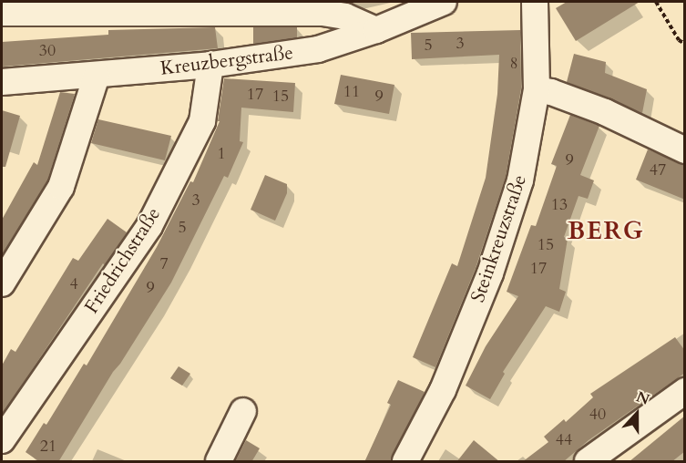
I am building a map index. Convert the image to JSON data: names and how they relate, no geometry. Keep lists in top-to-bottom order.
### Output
{
  "streets": {
    "street": ["Kreuzbergstraße", "Steinkreuzstraße", "Friedrichstraße"]
  },
  "crossings": [
    ["Kreuzbergstraße", "Friedrichstraße"]
  ],
  "districts": ["BERG"],
  "house_numbers": [
    "3",
    "5",
    "30",
    "8",
    "11",
    "17",
    "15",
    "9",
    "1",
    "9",
    "47",
    "3",
    "13",
    "5",
    "15",
    "7",
    "17",
    "4",
    "9",
    "40",
    "44",
    "21"
  ],
  "north": "top"
}
